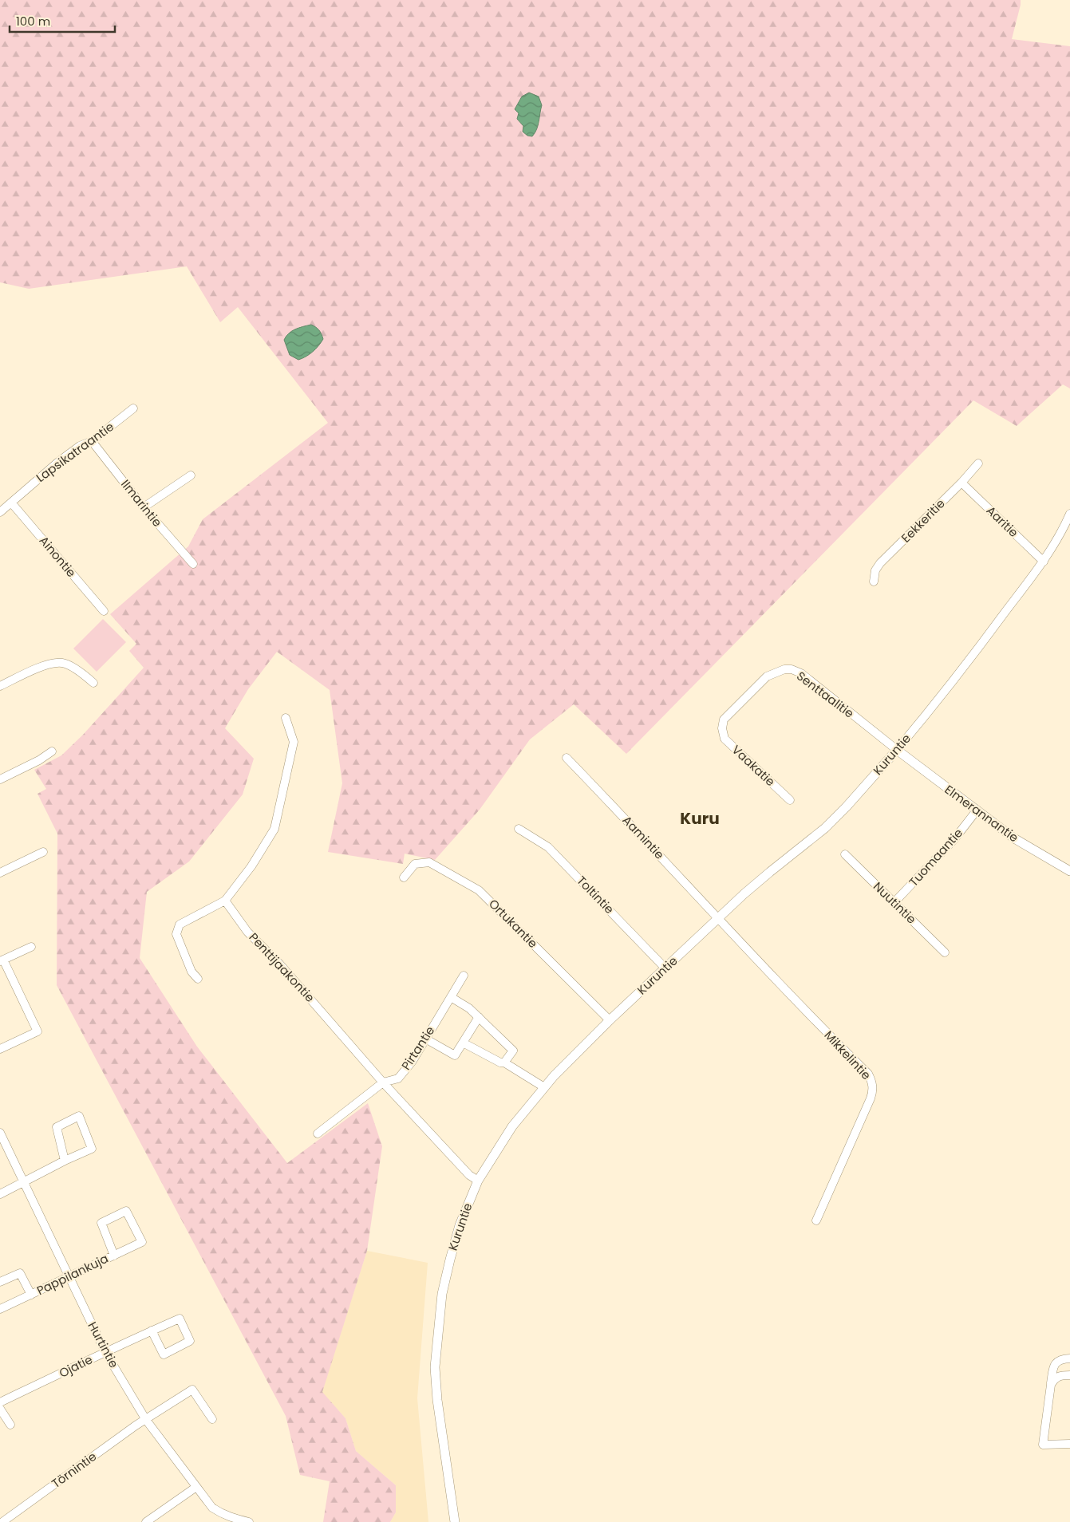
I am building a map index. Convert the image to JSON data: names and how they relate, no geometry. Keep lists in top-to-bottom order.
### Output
{
  "streets": {
    "street": [
      "Lapsikatraantie",
      "Ilmarintie",
      "Eekkeritie",
      "Aaritie",
      "Ainontie",
      "Senttaalitie",
      "Kuruntie",
      "Vaakatie",
      "Elmerannantie",
      "Aamintie",
      "Tuomaantie",
      "Toltintie",
      "Nuutintie",
      "Ortukantie",
      "Penttijaakontie",
      "Pirtantie",
      "Mikkelintie",
      "Pappilankuja",
      "Hurtintie",
      "Ojatie",
      "Törnintie"
    ]
  },
  "crossings": [
    ["Lapsikatraantie", "Ilmarintie"],
    ["Lapsikatraantie", "Ainontie"],
    ["Eekkeritie", "Aaritie"],
    ["Aaritie", "Kuruntie"],
    ["Senttaalitie", "Kuruntie"],
    ["Senttaalitie", "Vaakatie"],
    ["Senttaalitie", "Elmerannantie"],
    ["Kuruntie", "Elmerannantie"],
    ["Kuruntie", "Aamintie"],
    ["Kuruntie", "Toltintie"],
    ["Kuruntie", "Ortukantie"],
    ["Kuruntie", "Penttijaakontie"],
    ["Kuruntie", "Mikkelintie"],
    ["Elmerannantie", "Tuomaantie"],
    ["Aamintie", "Mikkelintie"],
    ["Tuomaantie", "Nuutintie"],
    ["Penttijaakontie", "Pirtantie"],
    ["Pappilankuja", "Hurtintie"],
    ["Hurtintie", "Ojatie"],
    ["Hurtintie", "Törnintie"]
  ],
  "districts": ["Kuru"],
  "scale_bar": "100 m"
}
